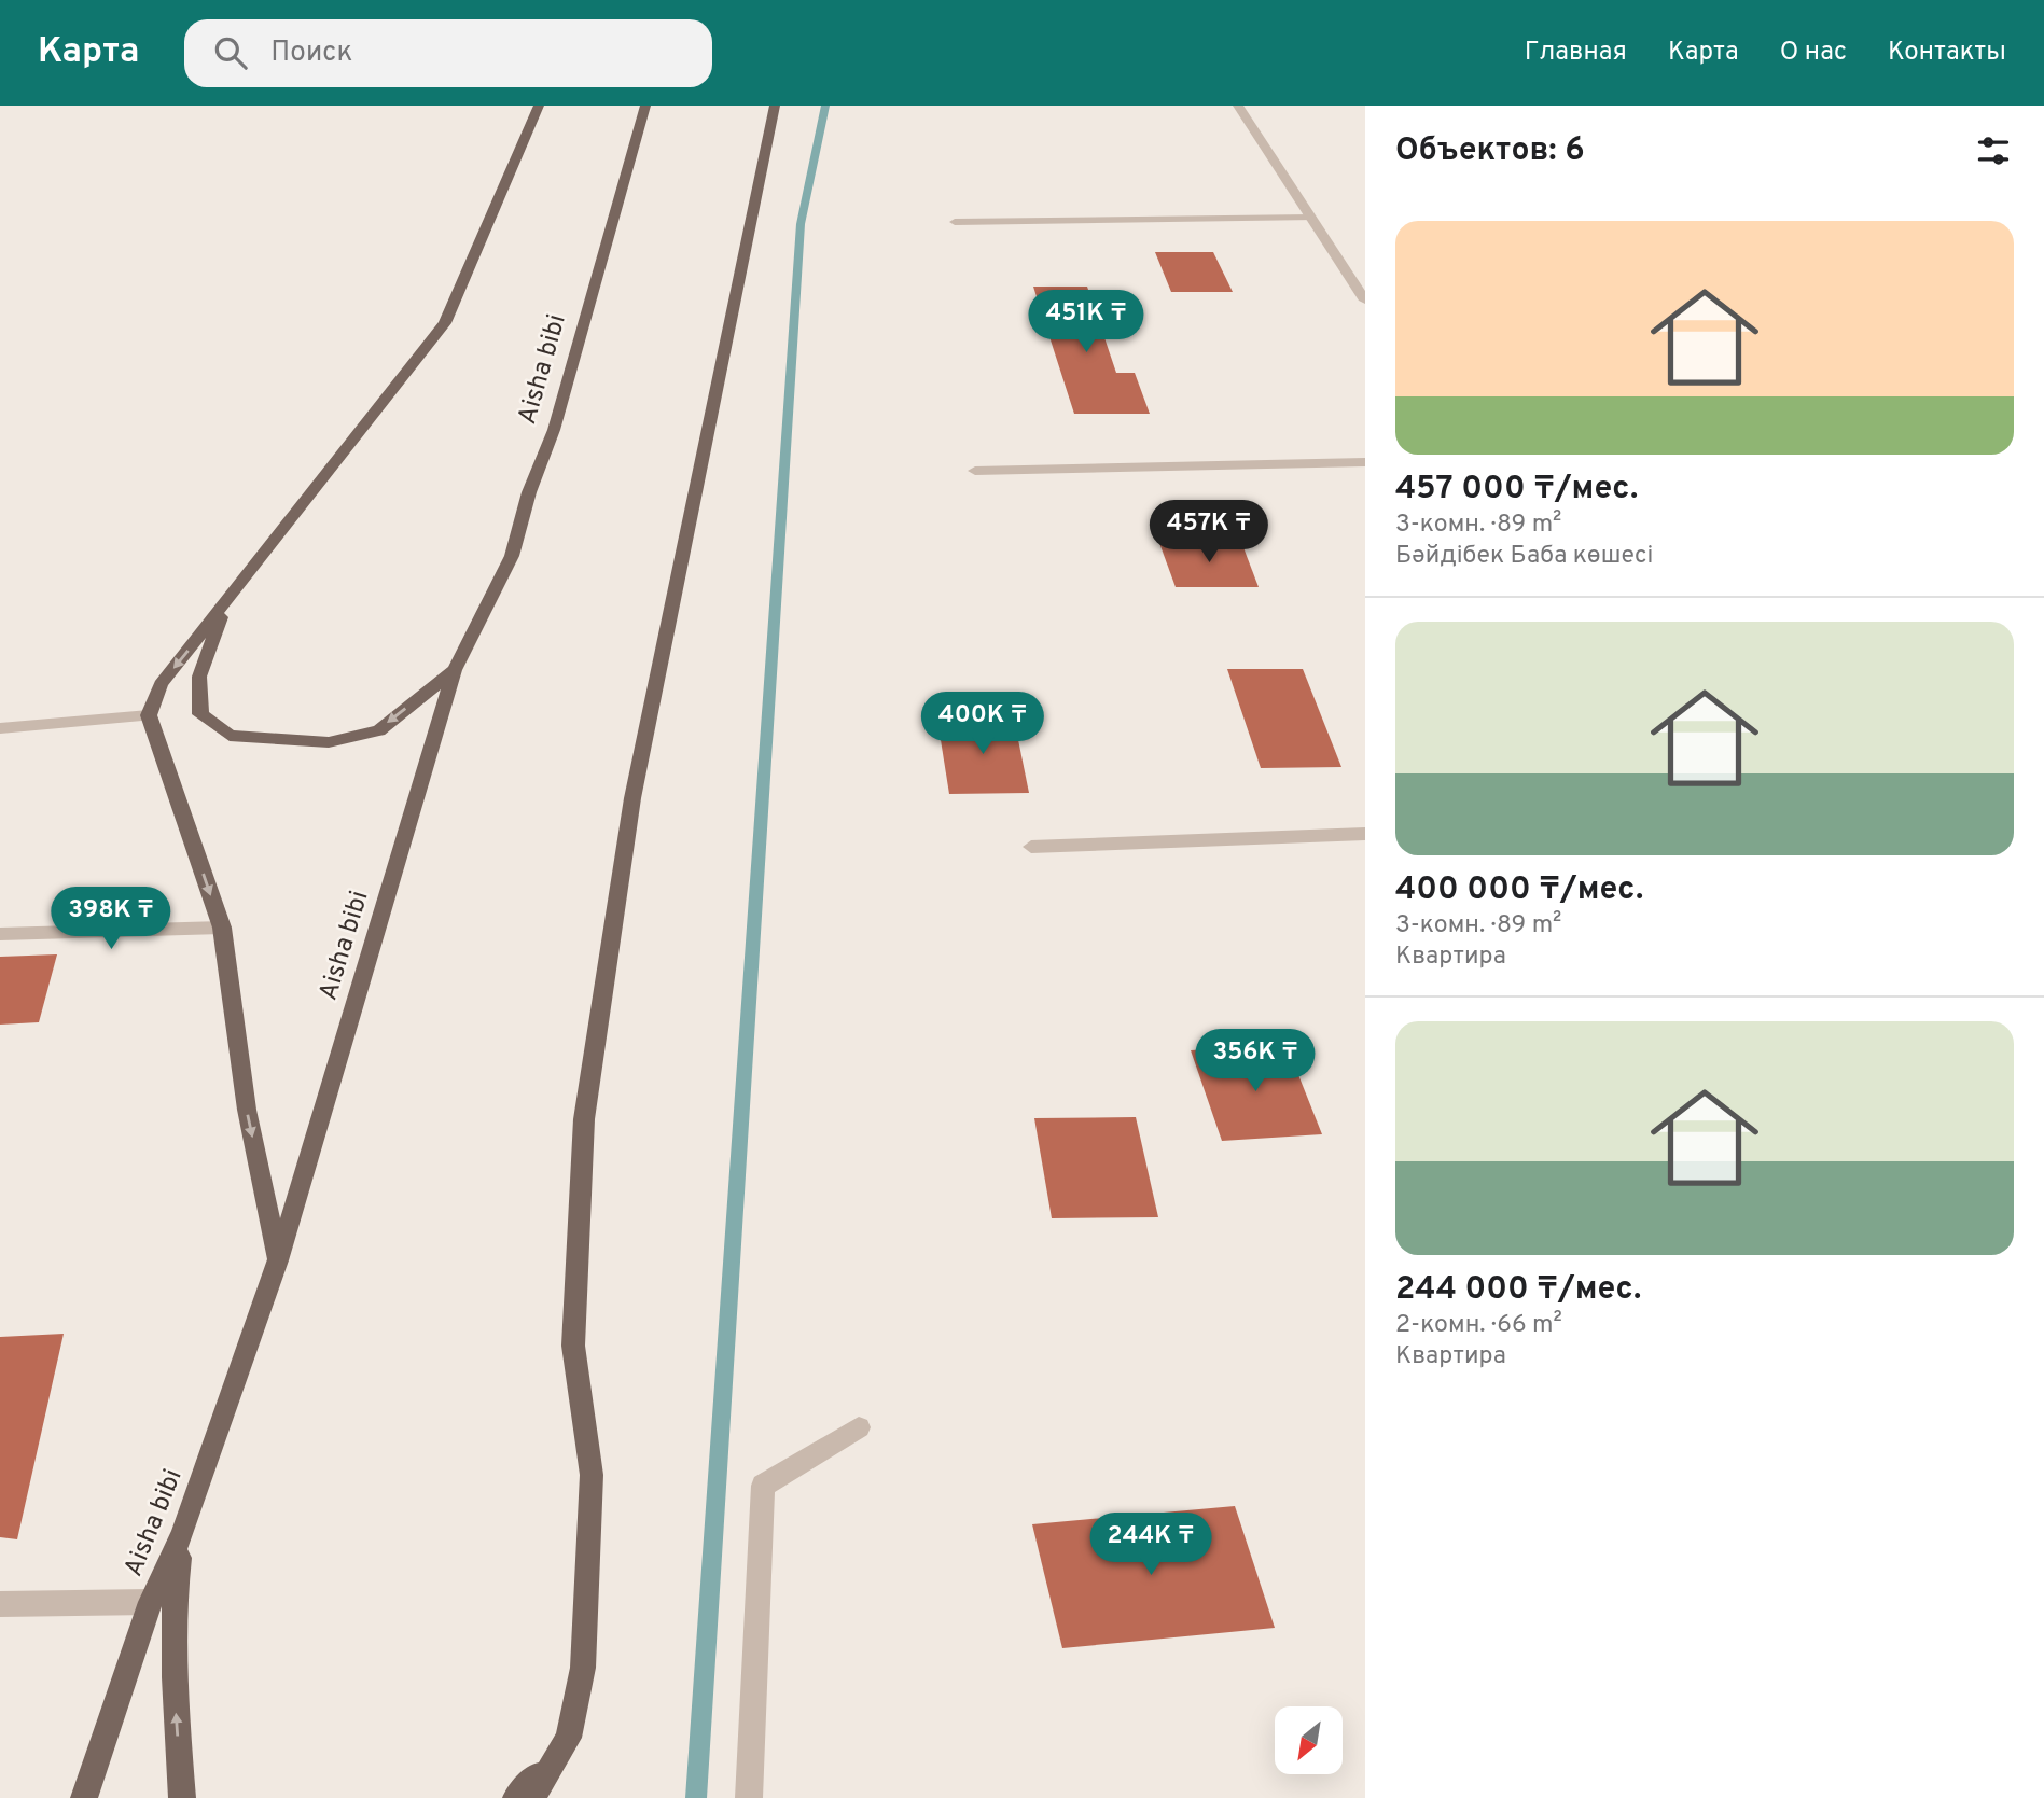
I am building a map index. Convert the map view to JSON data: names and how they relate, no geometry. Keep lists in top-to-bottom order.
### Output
{
  "streets": {
    "main road": ["Aisha bibi"]
  },
  "north": "bottom left",
  "page": {
    "header": "Карта",
    "search": "Поиск",
    "nav": [
      "Главная",
      "Карта",
      "О нас",
      "Контакты"
    ],
    "heading": "Объектов: 6",
    "list": [
      {
        "name": "457 000 ₸/мес.",
        "note": "3-комн. · 89 m² · Бәйдібек Баба көшесі"
      },
      {
        "name": "400 000 ₸/мес.",
        "note": "3-комн. · 89 m² · Квартира"
      },
      {
        "name": "244 000 ₸/мес.",
        "note": "2-комн. · 66 m² · Квартира"
      }
    ],
    "price": [
      "451K ₸",
      "457K ₸",
      "400K ₸",
      "398K ₸",
      "356K ₸",
      "244K ₸"
    ]
  }
}
